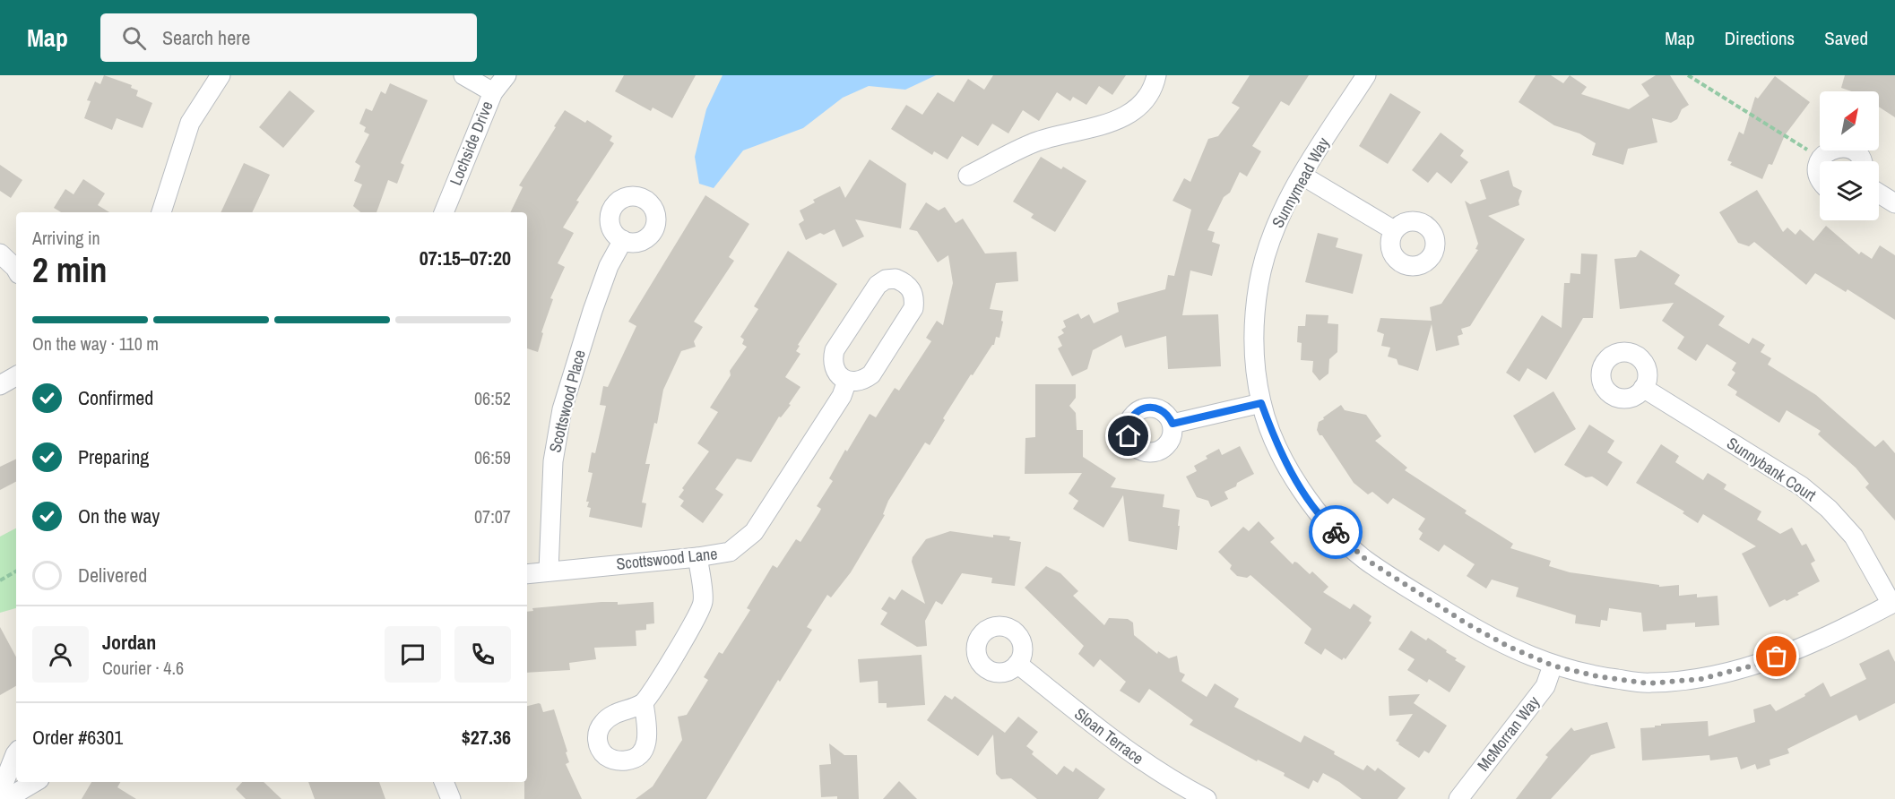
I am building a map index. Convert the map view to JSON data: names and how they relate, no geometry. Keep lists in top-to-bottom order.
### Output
{
  "streets": {
    "street": [
      "Lochside Drive",
      "Sunnymead Way",
      "Scottswood Place",
      "Sunnybank Court",
      "Scottswood Lane",
      "McMorran Way",
      "Sloan Terrace"
    ]
  },
  "crossings": [
    ["Sunnymead Way", "Sunnybank Court"],
    ["Sunnymead Way", "McMorran Way"],
    ["Scottswood Place", "Scottswood Lane"]
  ],
  "north": "top right",
  "page": {
    "header": "Map",
    "search": "Search here",
    "nav": ["Map", "Directions", "Saved"],
    "heading": ["2 min", "Arriving in", "07:15–07:20"],
    "panel": [
      "Jordan",
      "Courier · 4.6",
      "Order #6301",
      "$27.36"
    ],
    "bar": "On the way · 110 m",
    "list": [
      ["Confirmed", "06:52"],
      ["Preparing", "06:59"],
      ["On the way", "07:07"],
      "Delivered"
    ]
  }
}
